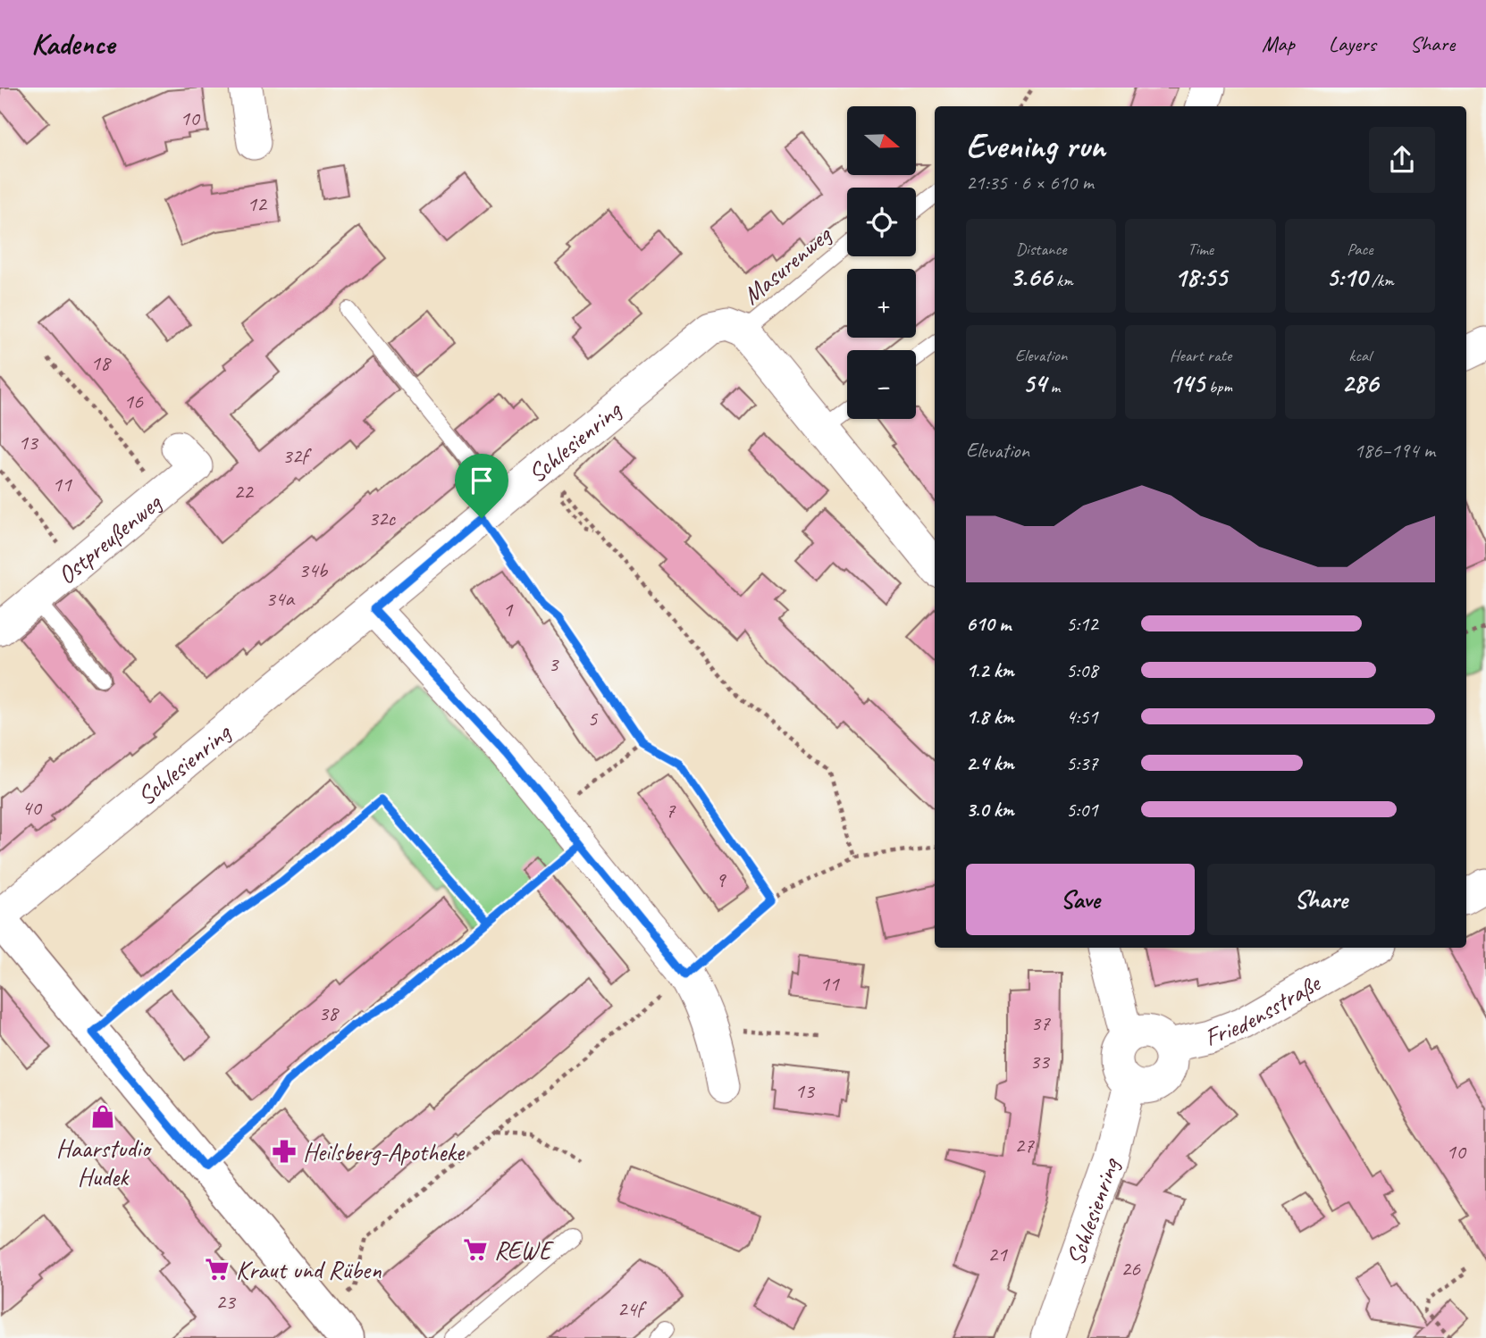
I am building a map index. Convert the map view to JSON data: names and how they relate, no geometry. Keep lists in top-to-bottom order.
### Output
{
  "streets": {
    "street": ["Schlesienring", "Ostpreußenweg", "Friedensstraße"],
    "lane": ["Masurenweg"]
  },
  "crossings": [
    ["Masurenweg", "Schlesienring"],
    ["Schlesienring", "Friedensstraße"]
  ],
  "places": {
    "shop": ["Haarstudio Hudek"],
    "pharmacy": ["Heilsberg-Apotheke"],
    "supermarket": ["REWE", "Kraut und Rüben"]
  },
  "house_numbers": [
    "10",
    "12",
    "18",
    "16",
    "13",
    "32f",
    "11",
    "22",
    "32c",
    "34b",
    "34a",
    "1",
    "3",
    "5",
    "40",
    "7",
    "9",
    "11",
    "38",
    "37",
    "33",
    "13",
    "27",
    "10",
    "21",
    "26",
    "23",
    "24f"
  ],
  "north": "right",
  "page": {
    "header": "Kadence",
    "nav": ["Map", "Layers", "Share"],
    "map_buttons": ["+", "−"],
    "heading": ["Evening run", "21:35 · 6 × 610 m"],
    "stats": [
      ["Distance", "3.66 km"],
      ["Time", "18:55"],
      ["Pace", "5:10 /km"],
      ["Elevation", "54 m"],
      ["Heart rate", "145 bpm"],
      ["kcal", "286"]
    ],
    "chart": ["Elevation", "186–194 m"],
    "list": [
      {
        "name": "610 m",
        "note": "5:12"
      },
      {
        "name": "1.2 km",
        "note": "5:08"
      },
      {
        "name": "1.8 km",
        "note": "4:51"
      },
      {
        "name": "2.4 km",
        "note": "5:37"
      },
      {
        "name": "3.0 km",
        "note": "5:01"
      }
    ],
    "buttons": ["Save", "Share"]
  }
}
